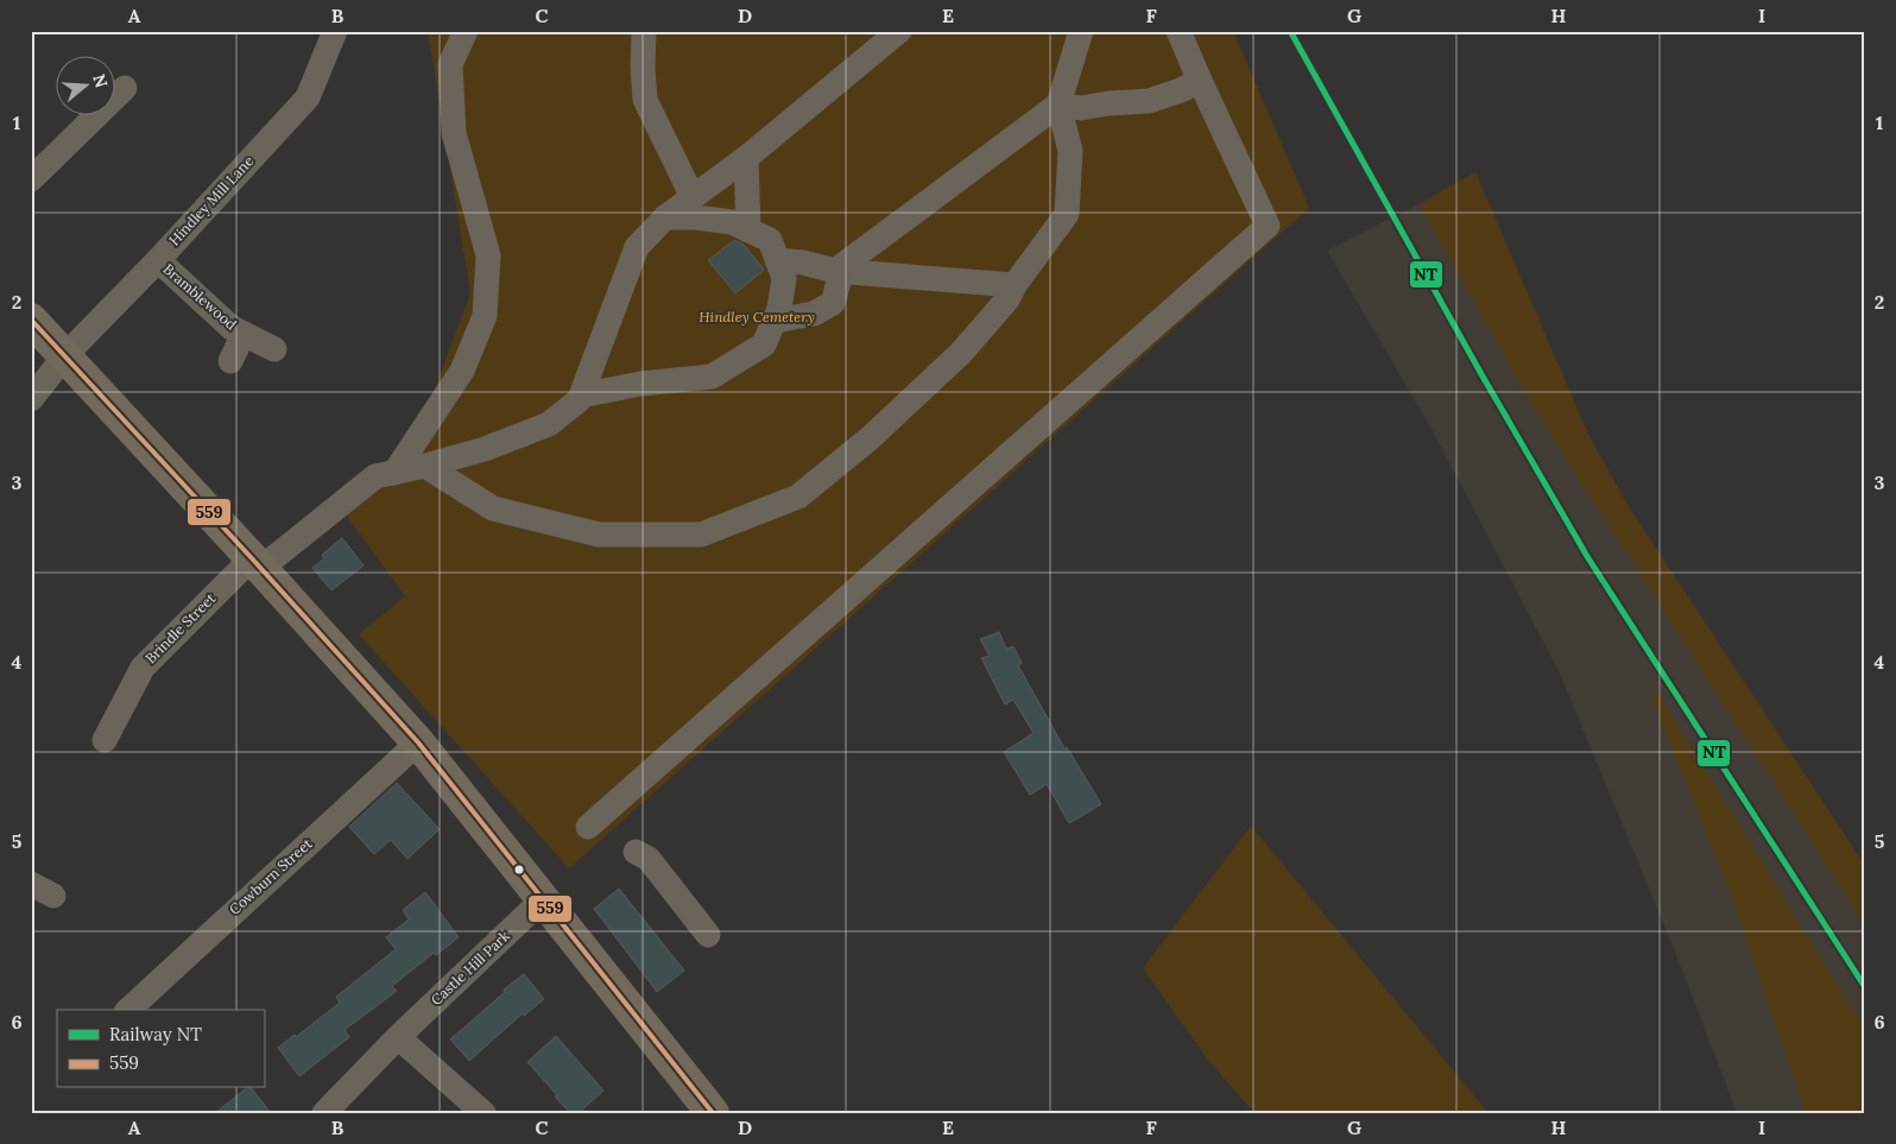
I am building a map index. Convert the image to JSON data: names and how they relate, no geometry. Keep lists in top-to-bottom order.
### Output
{
  "streets": {
    "street": [
      "Hindley Mill Lane",
      "Bramblewood",
      "Brindle Street",
      "Cowburn Street",
      "Castle Hill Park"
    ]
  },
  "crossings": [
    ["Hindley Mill Lane", "Bramblewood"]
  ],
  "parks": ["Hindley Cemetery"],
  "lines": ["rail line NT", "transit line 559"],
  "legend": ["Railway NT", "559"],
  "north": "right",
  "grid": {
    "columns": [
      "A",
      "B",
      "C",
      "D",
      "E",
      "F",
      "G",
      "H",
      "I"
    ],
    "rows": [
      "1",
      "2",
      "3",
      "4",
      "5",
      "6"
    ]
  }
}
